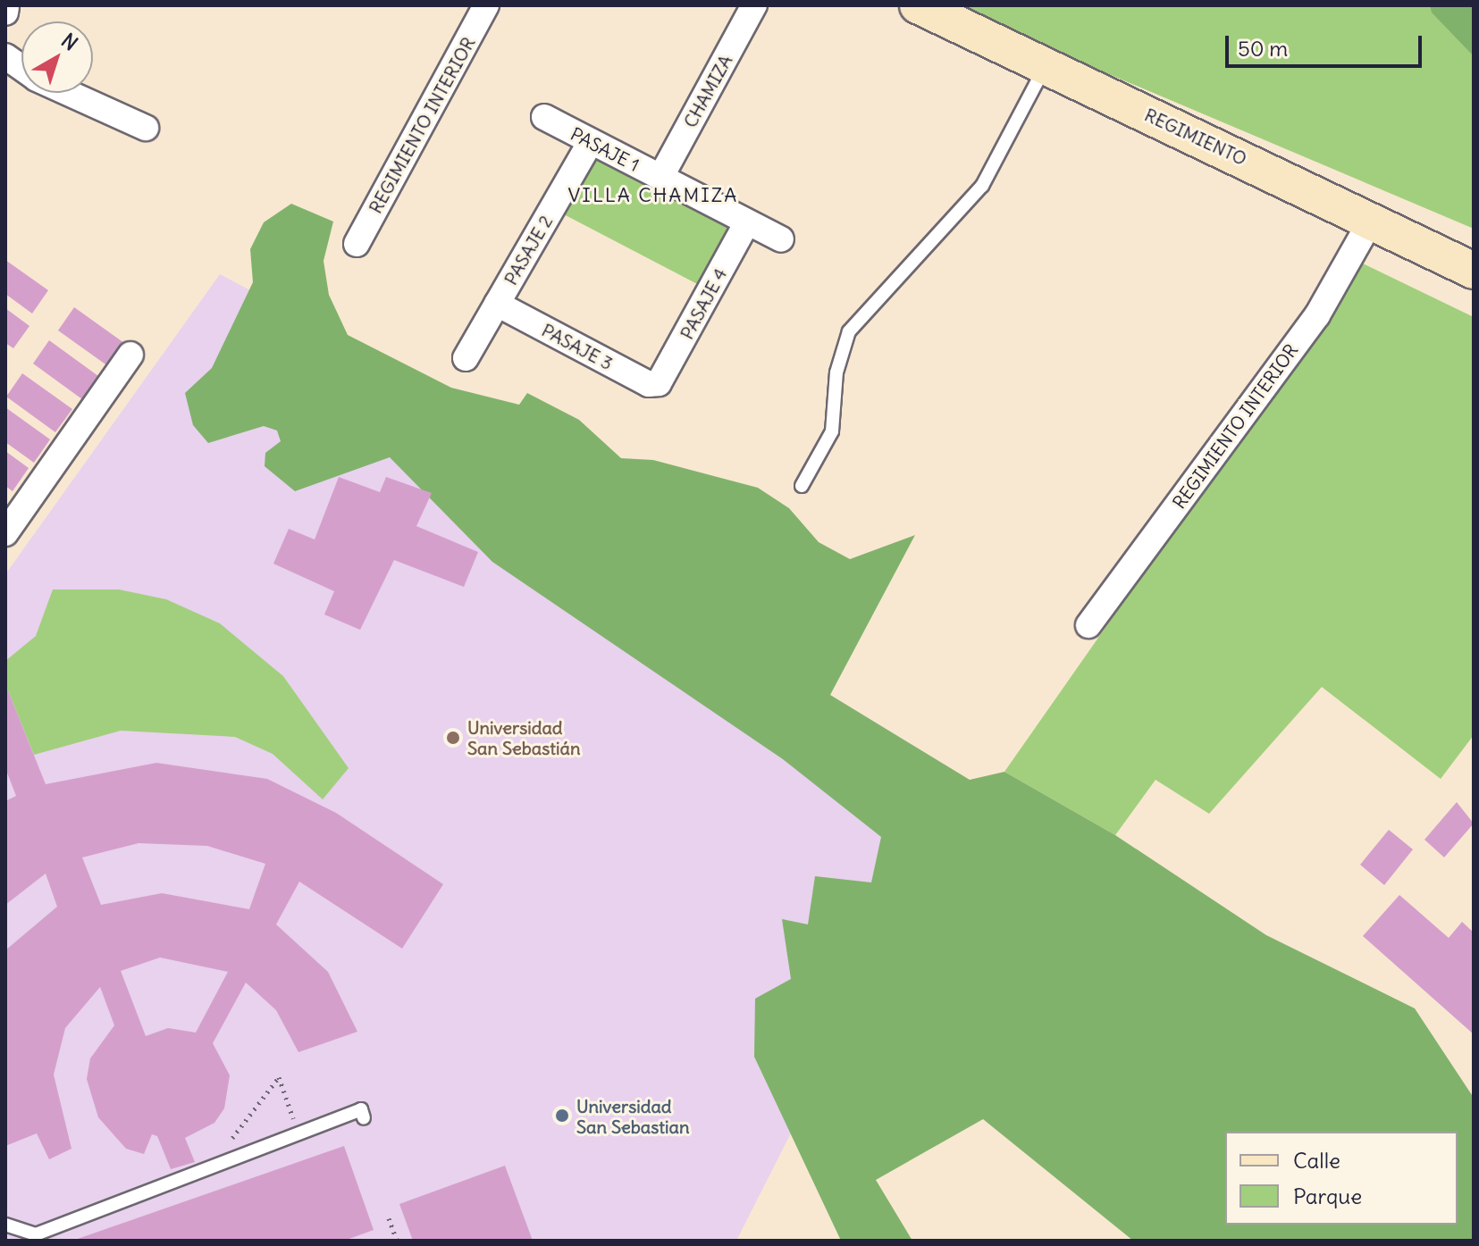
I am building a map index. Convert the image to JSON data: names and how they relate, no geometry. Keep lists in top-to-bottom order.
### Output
{
  "streets": {
    "main road": ["REGIMIENTO"],
    "street": [
      "CHAMIZA",
      "REGIMIENTO INTERIOR",
      "PASAJE 1",
      "PASAJE 2",
      "PASAJE 4",
      "PASAJE 3"
    ]
  },
  "crossings": [
    ["CHAMIZA", "PASAJE 1"],
    ["REGIMIENTO INTERIOR", "REGIMIENTO"],
    ["PASAJE 1", "PASAJE 2"],
    ["PASAJE 1", "PASAJE 4"],
    ["PASAJE 2", "PASAJE 3"],
    ["PASAJE 4", "PASAJE 3"]
  ],
  "districts": ["VILLA CHAMIZA"],
  "places": ["Universidad San Sebastián", "Universidad San Sebastian"],
  "legend": ["Calle", "Parque"],
  "scale_bar": "50 m",
  "north": "top right"
}
